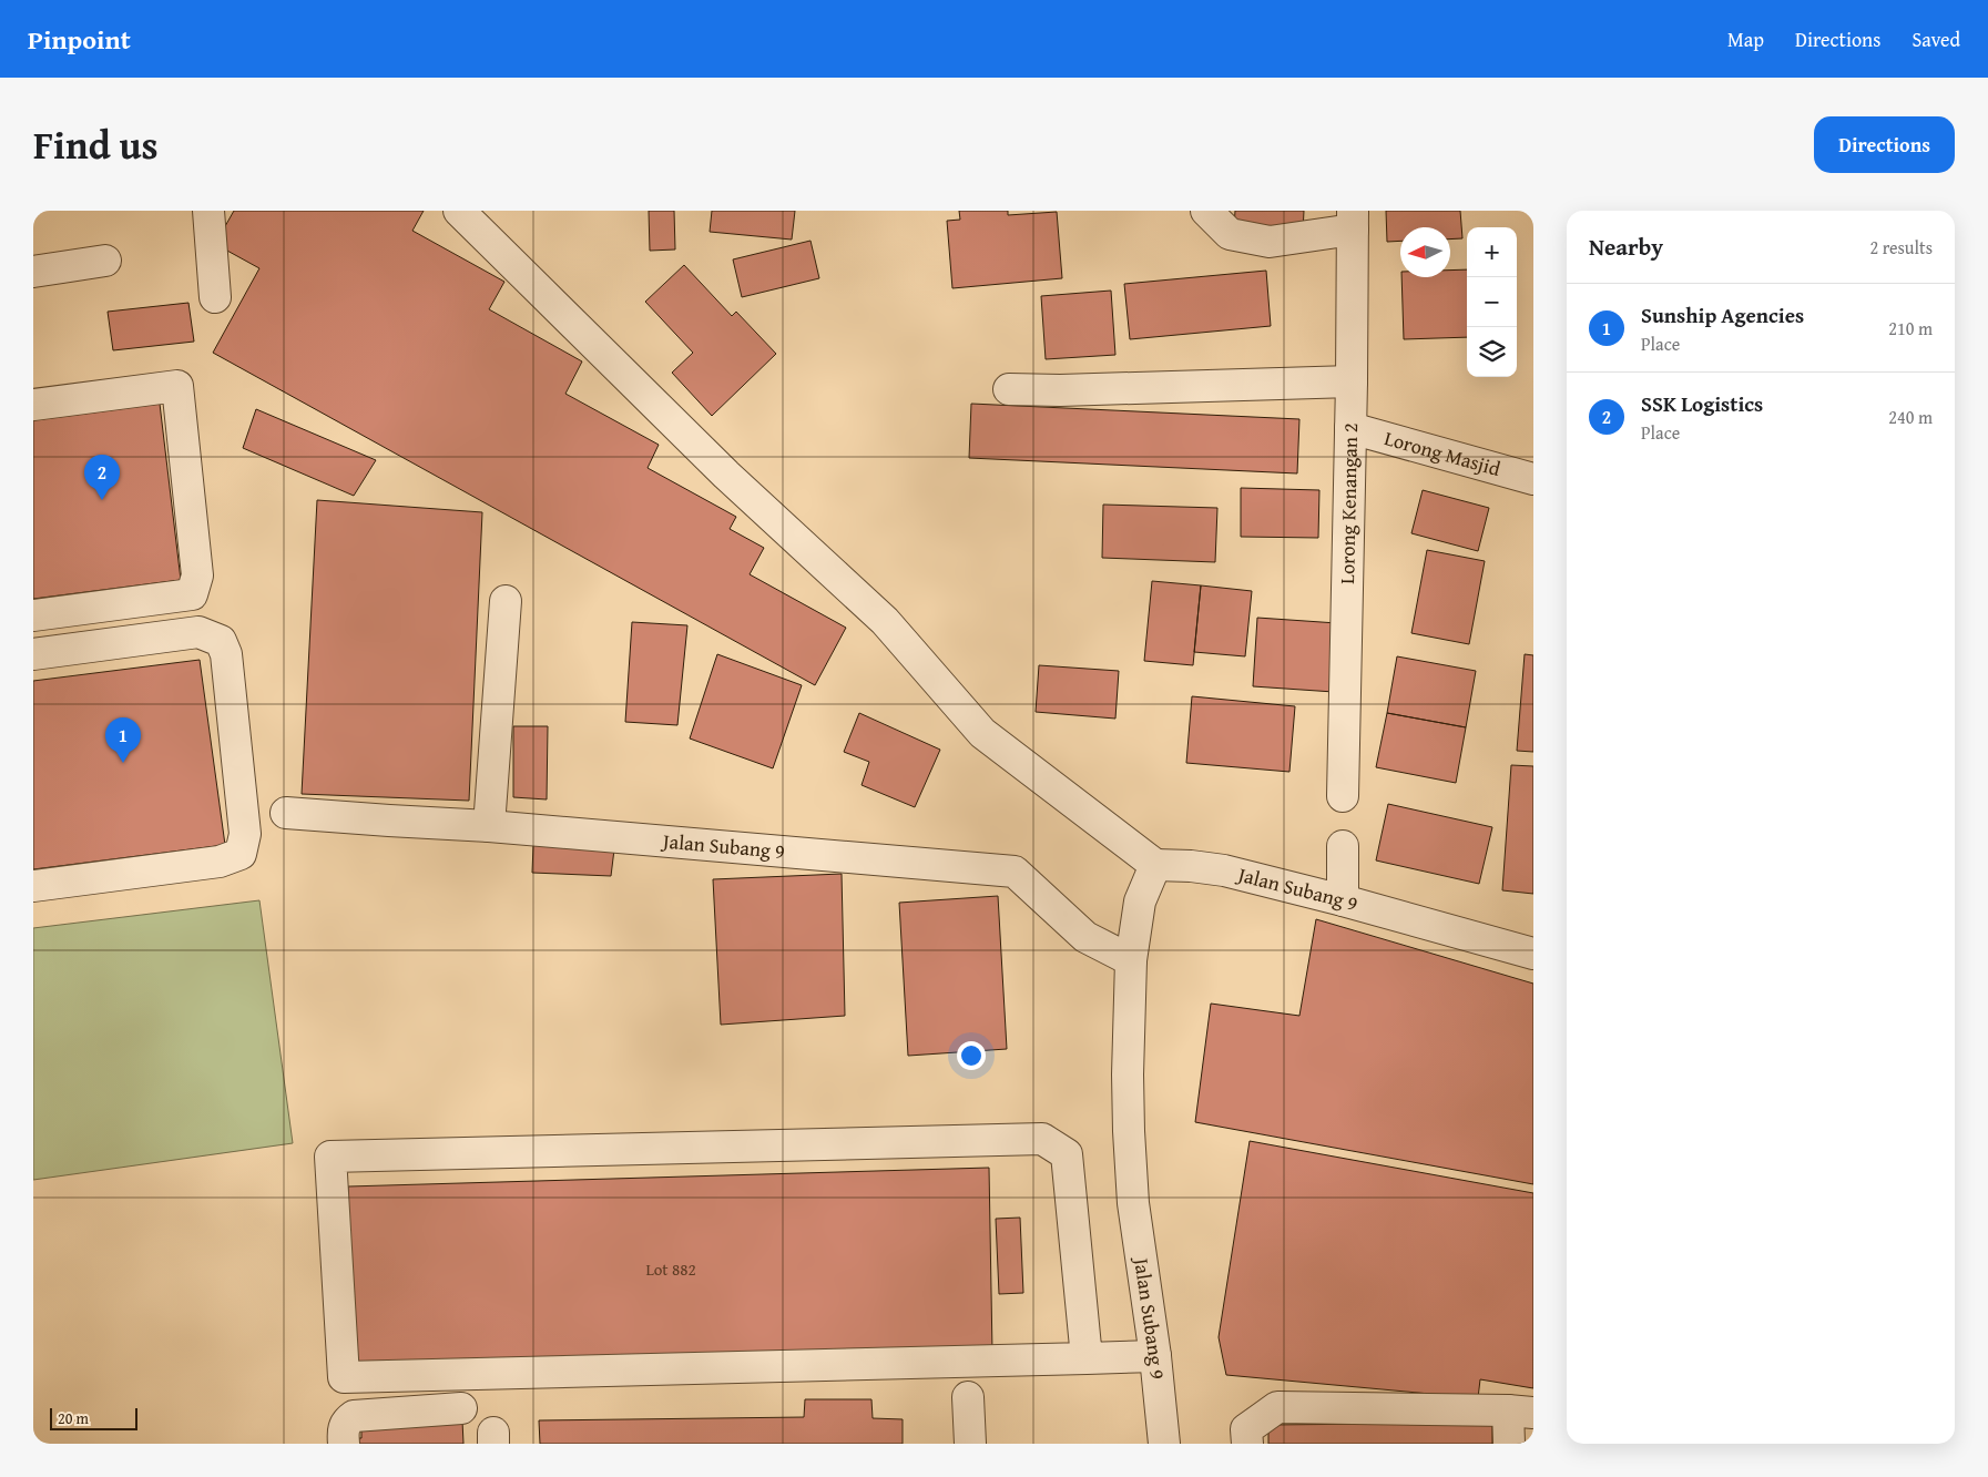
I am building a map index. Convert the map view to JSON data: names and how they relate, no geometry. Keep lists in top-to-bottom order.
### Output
{
  "streets": {
    "street": ["Lorong Masjid", "Lorong Kenangan 2", "Jalan Subang 9"]
  },
  "crossings": [
    ["Lorong Masjid", "Lorong Kenangan 2"]
  ],
  "house_numbers": ["Lot 882"],
  "scale_bar": "20 m",
  "north": "left",
  "page": {
    "header": "Pinpoint",
    "nav": ["Map", "Directions", "Saved"],
    "title": "Find us",
    "buttons": "Directions",
    "heading": ["Nearby", "2 results"],
    "map_buttons": ["+", "−"],
    "list": [
      {
        "mark": "1",
        "name": "Sunship Agencies",
        "note": "Place",
        "value": "210 m"
      },
      {
        "mark": "2",
        "name": "SSK Logistics",
        "note": "Place",
        "value": "240 m"
      }
    ],
    "pins": ["2", "1"],
    "scale": "20 m"
  }
}
